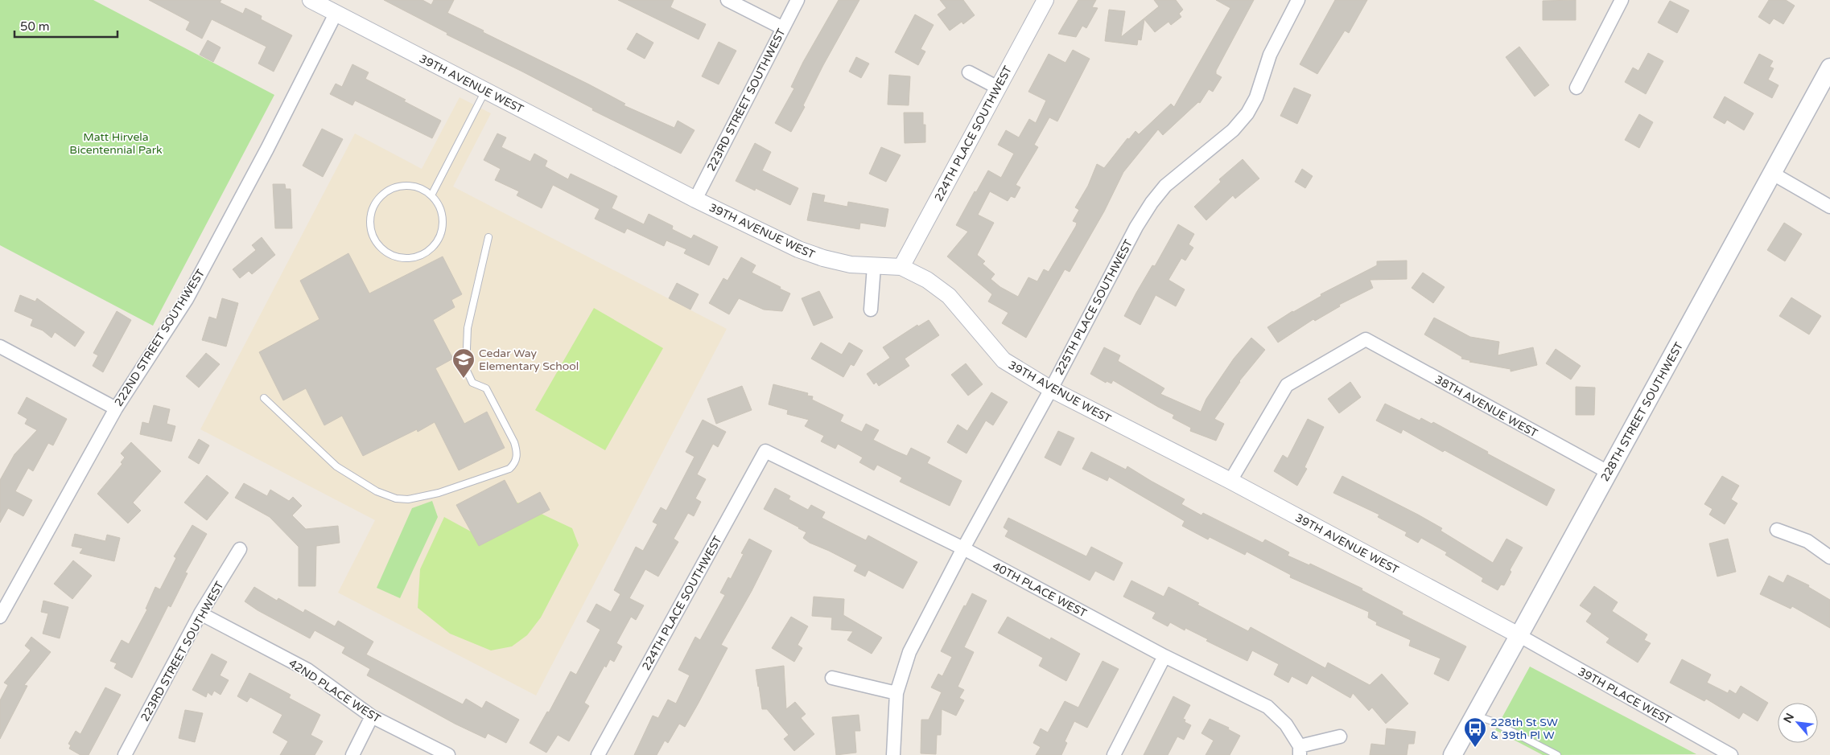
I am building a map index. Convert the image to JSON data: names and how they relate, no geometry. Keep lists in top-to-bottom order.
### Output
{
  "streets": {
    "main road": ["228TH STREET SOUTHWEST"],
    "street": [
      "39TH AVENUE WEST",
      "223RD STREET SOUTHWEST",
      "224TH PLACE SOUTHWEST",
      "225TH PLACE SOUTHWEST",
      "222ND STREET SOUTHWEST",
      "38TH AVENUE WEST",
      "40TH PLACE WEST",
      "42ND PLACE WEST",
      "39TH PLACE WEST"
    ]
  },
  "crossings": [
    ["39TH AVENUE WEST", "223RD STREET SOUTHWEST"],
    ["39TH AVENUE WEST", "224TH PLACE SOUTHWEST"],
    ["39TH AVENUE WEST", "225TH PLACE SOUTHWEST"],
    ["39TH AVENUE WEST", "222ND STREET SOUTHWEST"],
    ["39TH AVENUE WEST", "38TH AVENUE WEST"],
    ["39TH AVENUE WEST", "228TH STREET SOUTHWEST"],
    ["39TH AVENUE WEST", "39TH PLACE WEST"],
    ["223RD STREET SOUTHWEST", "42ND PLACE WEST"],
    ["224TH PLACE SOUTHWEST", "40TH PLACE WEST"],
    ["225TH PLACE SOUTHWEST", "40TH PLACE WEST"],
    ["38TH AVENUE WEST", "228TH STREET SOUTHWEST"],
    ["228TH STREET SOUTHWEST", "39TH PLACE WEST"]
  ],
  "parks": ["Matt Hirvela Bicentennial Park"],
  "places": {
    "school or university": ["Cedar Way Elementary School"],
    "bus stop": ["228th St SW & 39th Pl W"]
  },
  "scale_bar": "50 m",
  "north": "top left"
}
